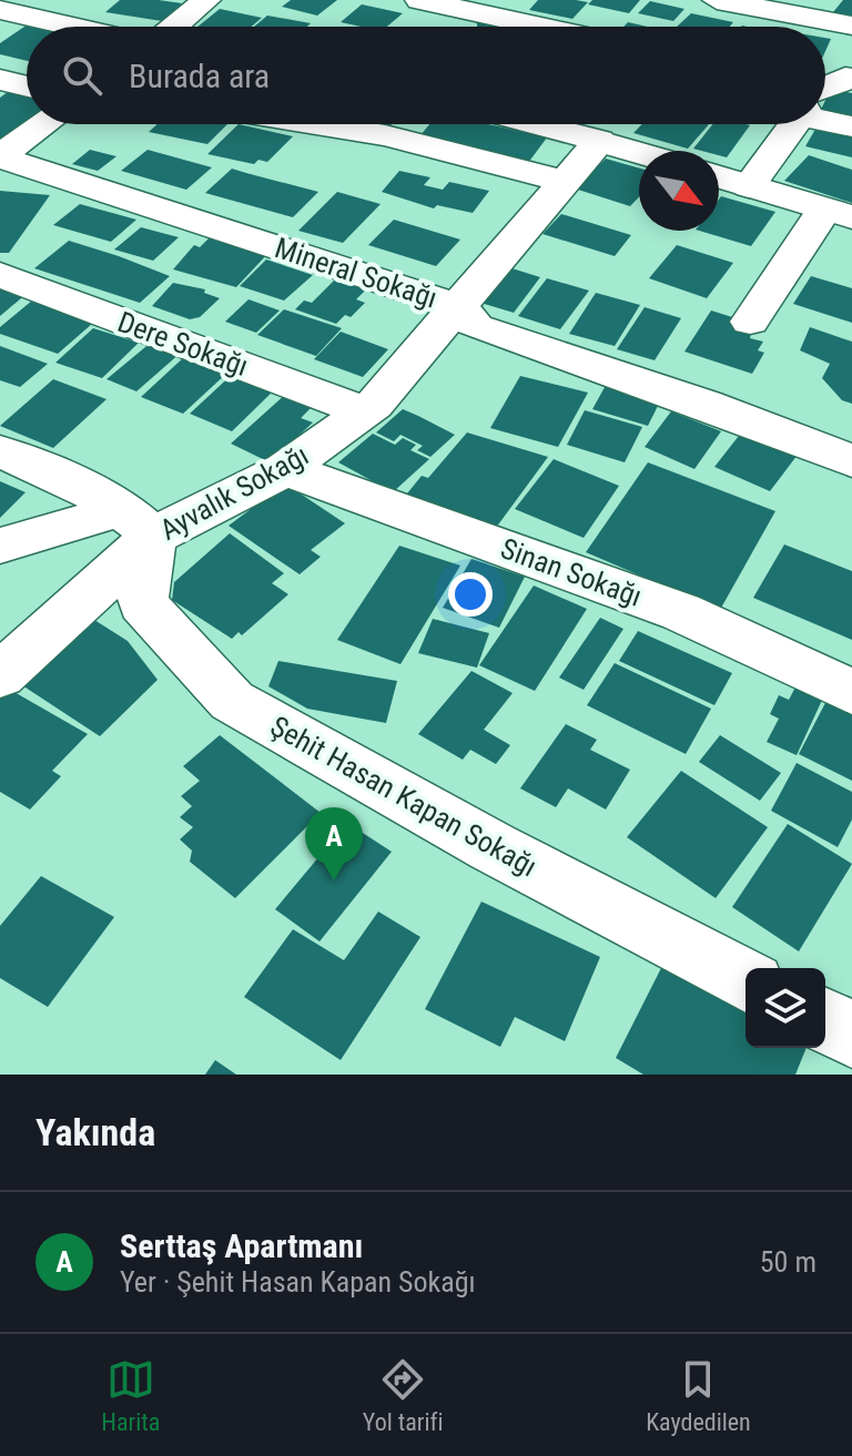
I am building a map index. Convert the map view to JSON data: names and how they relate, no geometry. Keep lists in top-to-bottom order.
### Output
{
  "streets": {
    "street": [
      "Mineral Sokağı",
      "Dere Sokağı",
      "Ayvalık Sokağı",
      "Sinan Sokağı",
      "Şehit Hasan Kapan Sokağı"
    ]
  },
  "crossings": [
    ["Mineral Sokağı", "Ayvalık Sokağı"],
    ["Dere Sokağı", "Ayvalık Sokağı"],
    ["Ayvalık Sokağı", "Sinan Sokağı"],
    ["Ayvalık Sokağı", "Şehit Hasan Kapan Sokağı"]
  ],
  "north": "bottom right",
  "page": {
    "search": "Burada ara",
    "pins": "A",
    "heading": "Yakında",
    "list": [
      {
        "mark": "A",
        "name": "Serttaş Apartmanı",
        "note": "Yer · Şehit Hasan Kapan Sokağı",
        "value": "50 m"
      }
    ],
    "nav": ["Harita", "Yol tarifi", "Kaydedilen"]
  }
}
